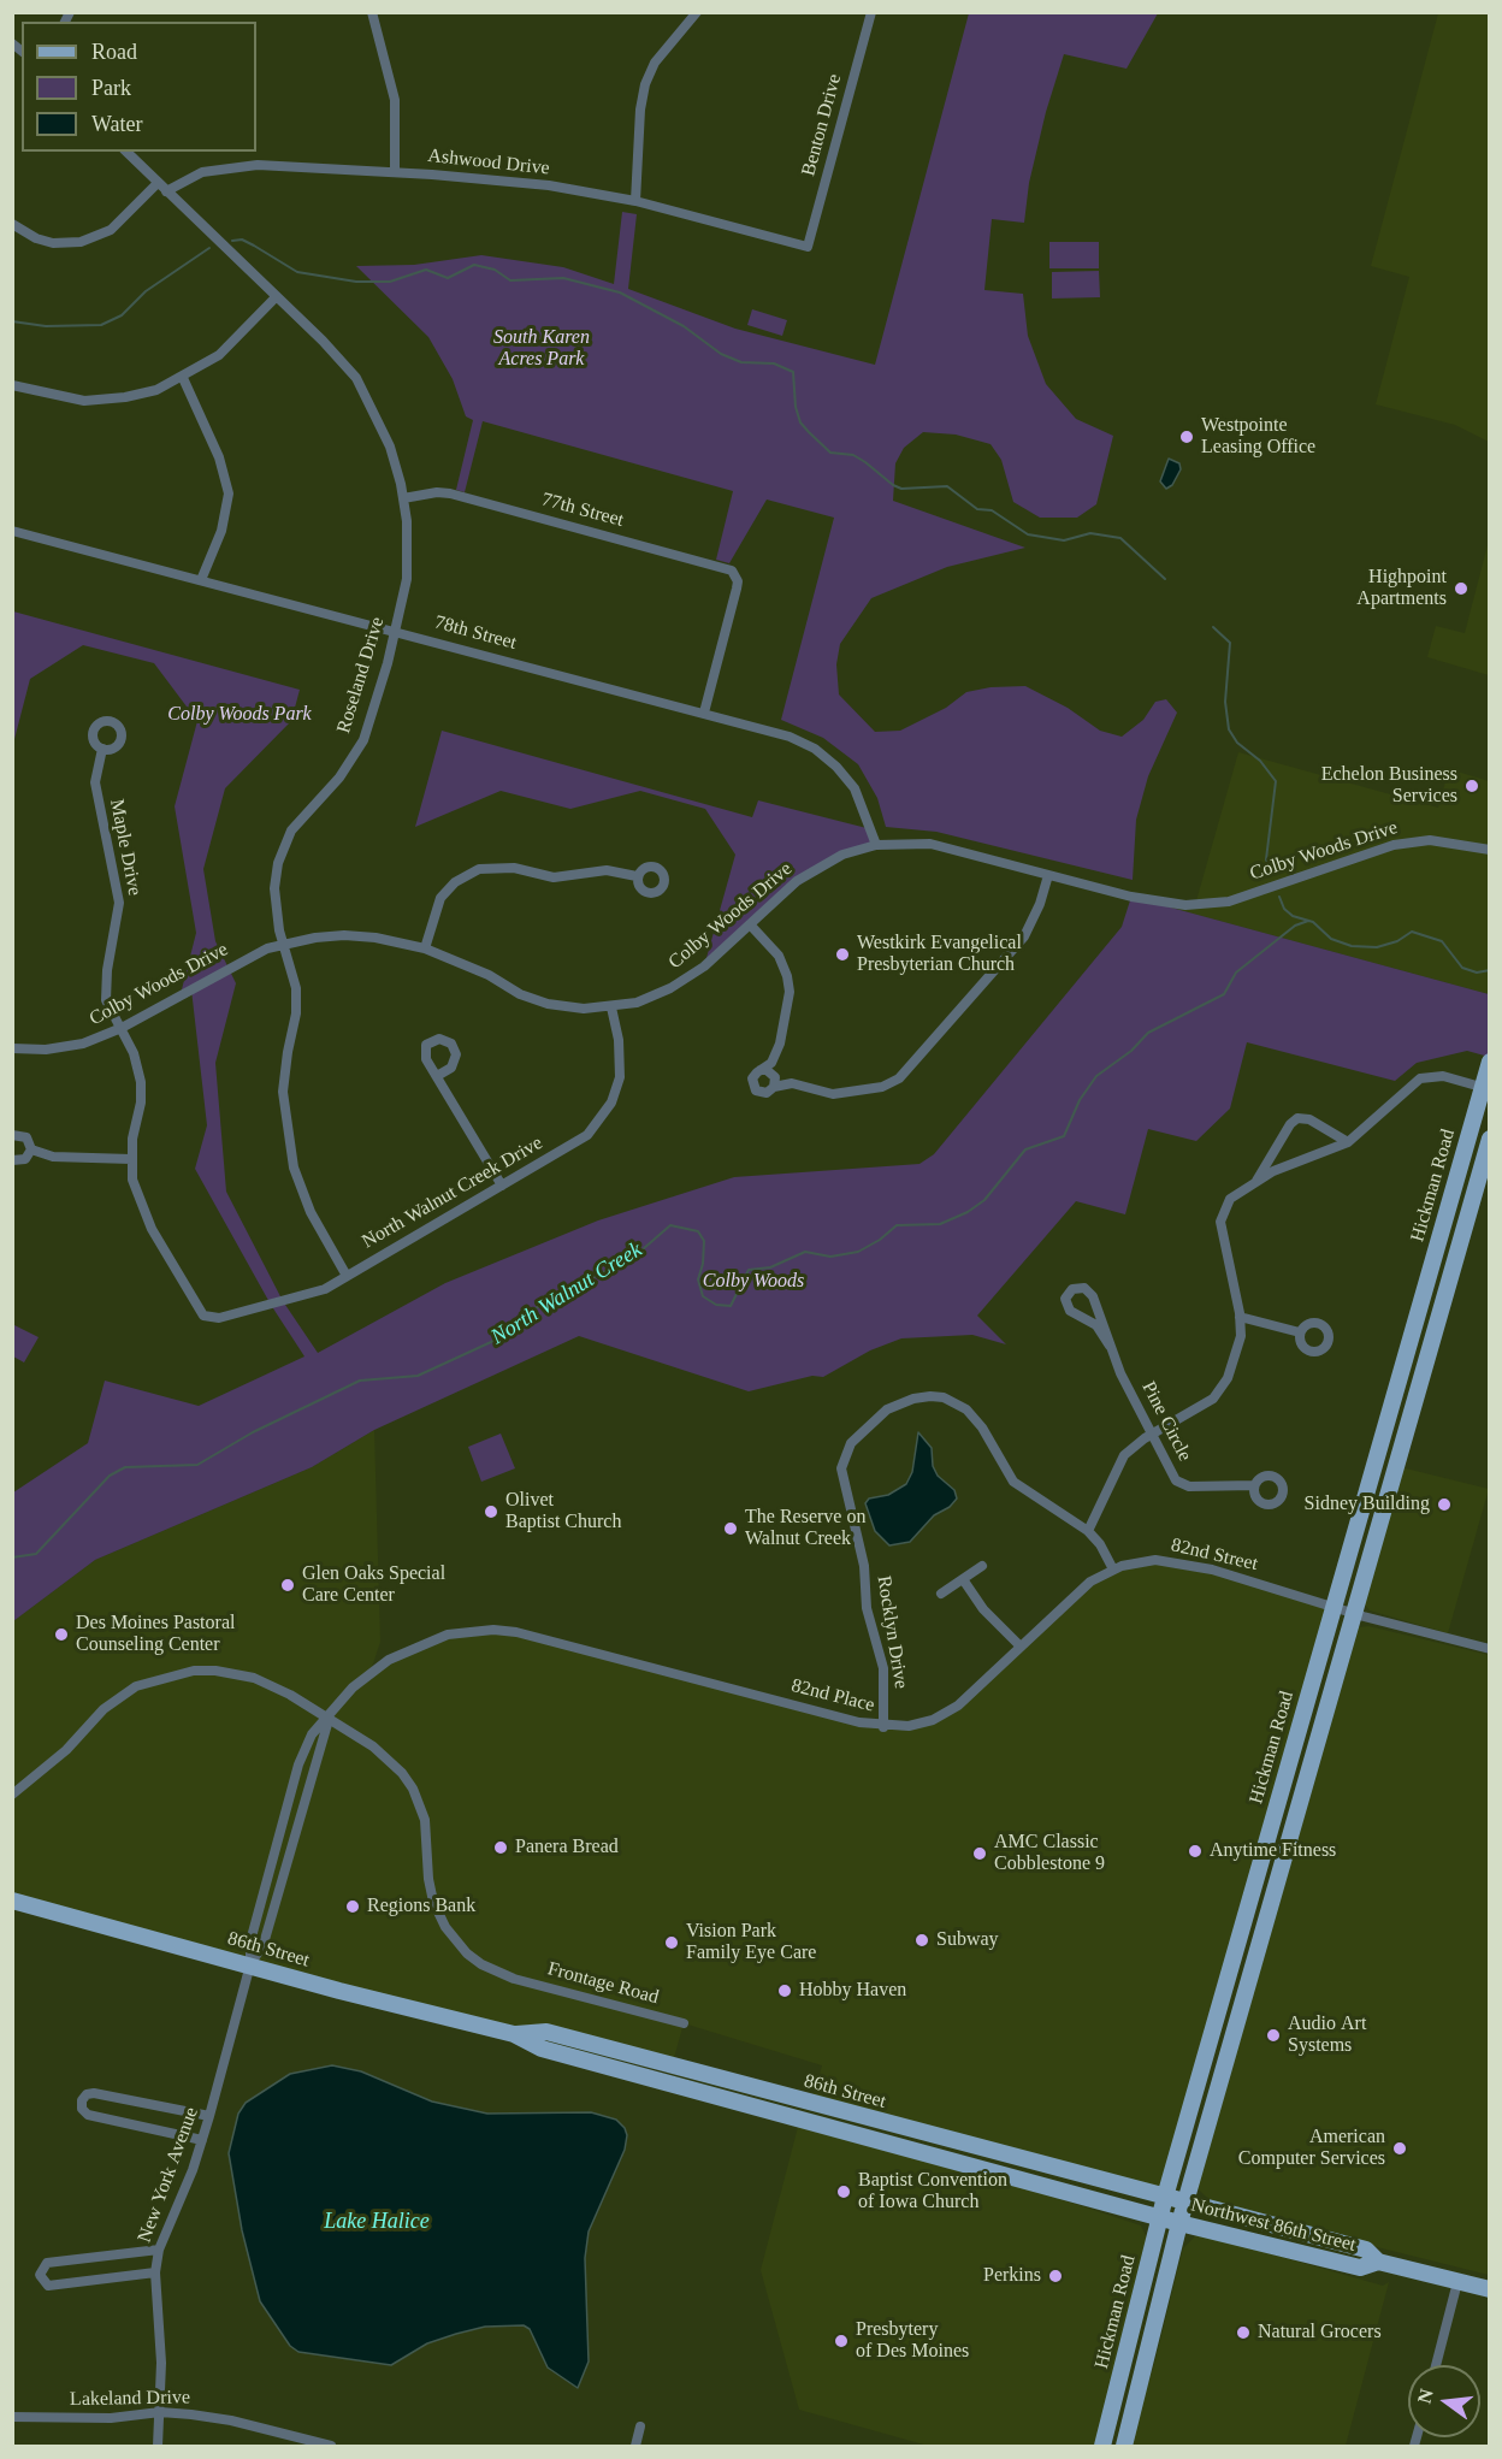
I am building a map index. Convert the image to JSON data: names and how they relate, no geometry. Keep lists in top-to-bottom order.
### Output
{
  "streets": {
    "main road": ["Hickman Road", "86th Street", "Northwest 86th Street"],
    "street": [
      "Benton Drive",
      "Ashwood Drive",
      "77th Street",
      "78th Street",
      "Roseland Drive",
      "Maple Drive",
      "Colby Woods Drive",
      "North Walnut Creek Drive",
      "Pine Circle",
      "82nd Street",
      "Rocklyn Drive",
      "82nd Place",
      "Frontage Road",
      "New York Avenue",
      "Lakeland Drive"
    ]
  },
  "crossings": [
    ["Benton Drive", "Ashwood Drive"],
    ["Ashwood Drive", "Roseland Drive"],
    ["77th Street", "78th Street"],
    ["77th Street", "Roseland Drive"],
    ["78th Street", "Roseland Drive"],
    ["78th Street", "Colby Woods Drive"],
    ["Roseland Drive", "Colby Woods Drive"],
    ["Roseland Drive", "North Walnut Creek Drive"],
    ["Maple Drive", "Colby Woods Drive"],
    ["Maple Drive", "North Walnut Creek Drive"],
    ["Colby Woods Drive", "North Walnut Creek Drive"],
    ["Hickman Road", "82nd Street"],
    ["Hickman Road", "86th Street"],
    ["Hickman Road", "Northwest 86th Street"],
    ["82nd Street", "82nd Place"],
    ["Rocklyn Drive", "82nd Place"],
    ["82nd Place", "New York Avenue"],
    ["86th Street", "New York Avenue"],
    ["86th Street", "Northwest 86th Street"],
    ["Frontage Road", "New York Avenue"],
    ["New York Avenue", "Lakeland Drive"]
  ],
  "water": ["North Walnut Creek", "Lake Halice"],
  "parks": ["South Karen Acres Park", "Colby Woods Park", "Colby Woods"],
  "places": [
    "Westpointe Leasing Office",
    "Highpoint Apartments",
    "Echelon Business Services",
    "Westkirk Evangelical Presbyterian Church",
    "Sidney Building",
    "Olivet Baptist Church",
    "The Reserve on Walnut Creek",
    "Glen Oaks Special Care Center",
    "Des Moines Pastoral Counseling Center",
    "Panera Bread",
    "Anytime Fitness",
    "AMC Classic Cobblestone 9",
    "Regions Bank",
    "Subway",
    "Vision Park Family Eye Care",
    "Hobby Haven",
    "Audio Art Systems",
    "American Computer Services",
    "Baptist Convention of Iowa Church",
    "Perkins",
    "Natural Grocers",
    "Presbytery of Des Moines"
  ],
  "legend": ["Road", "Park", "Water"],
  "north": "left"
}
